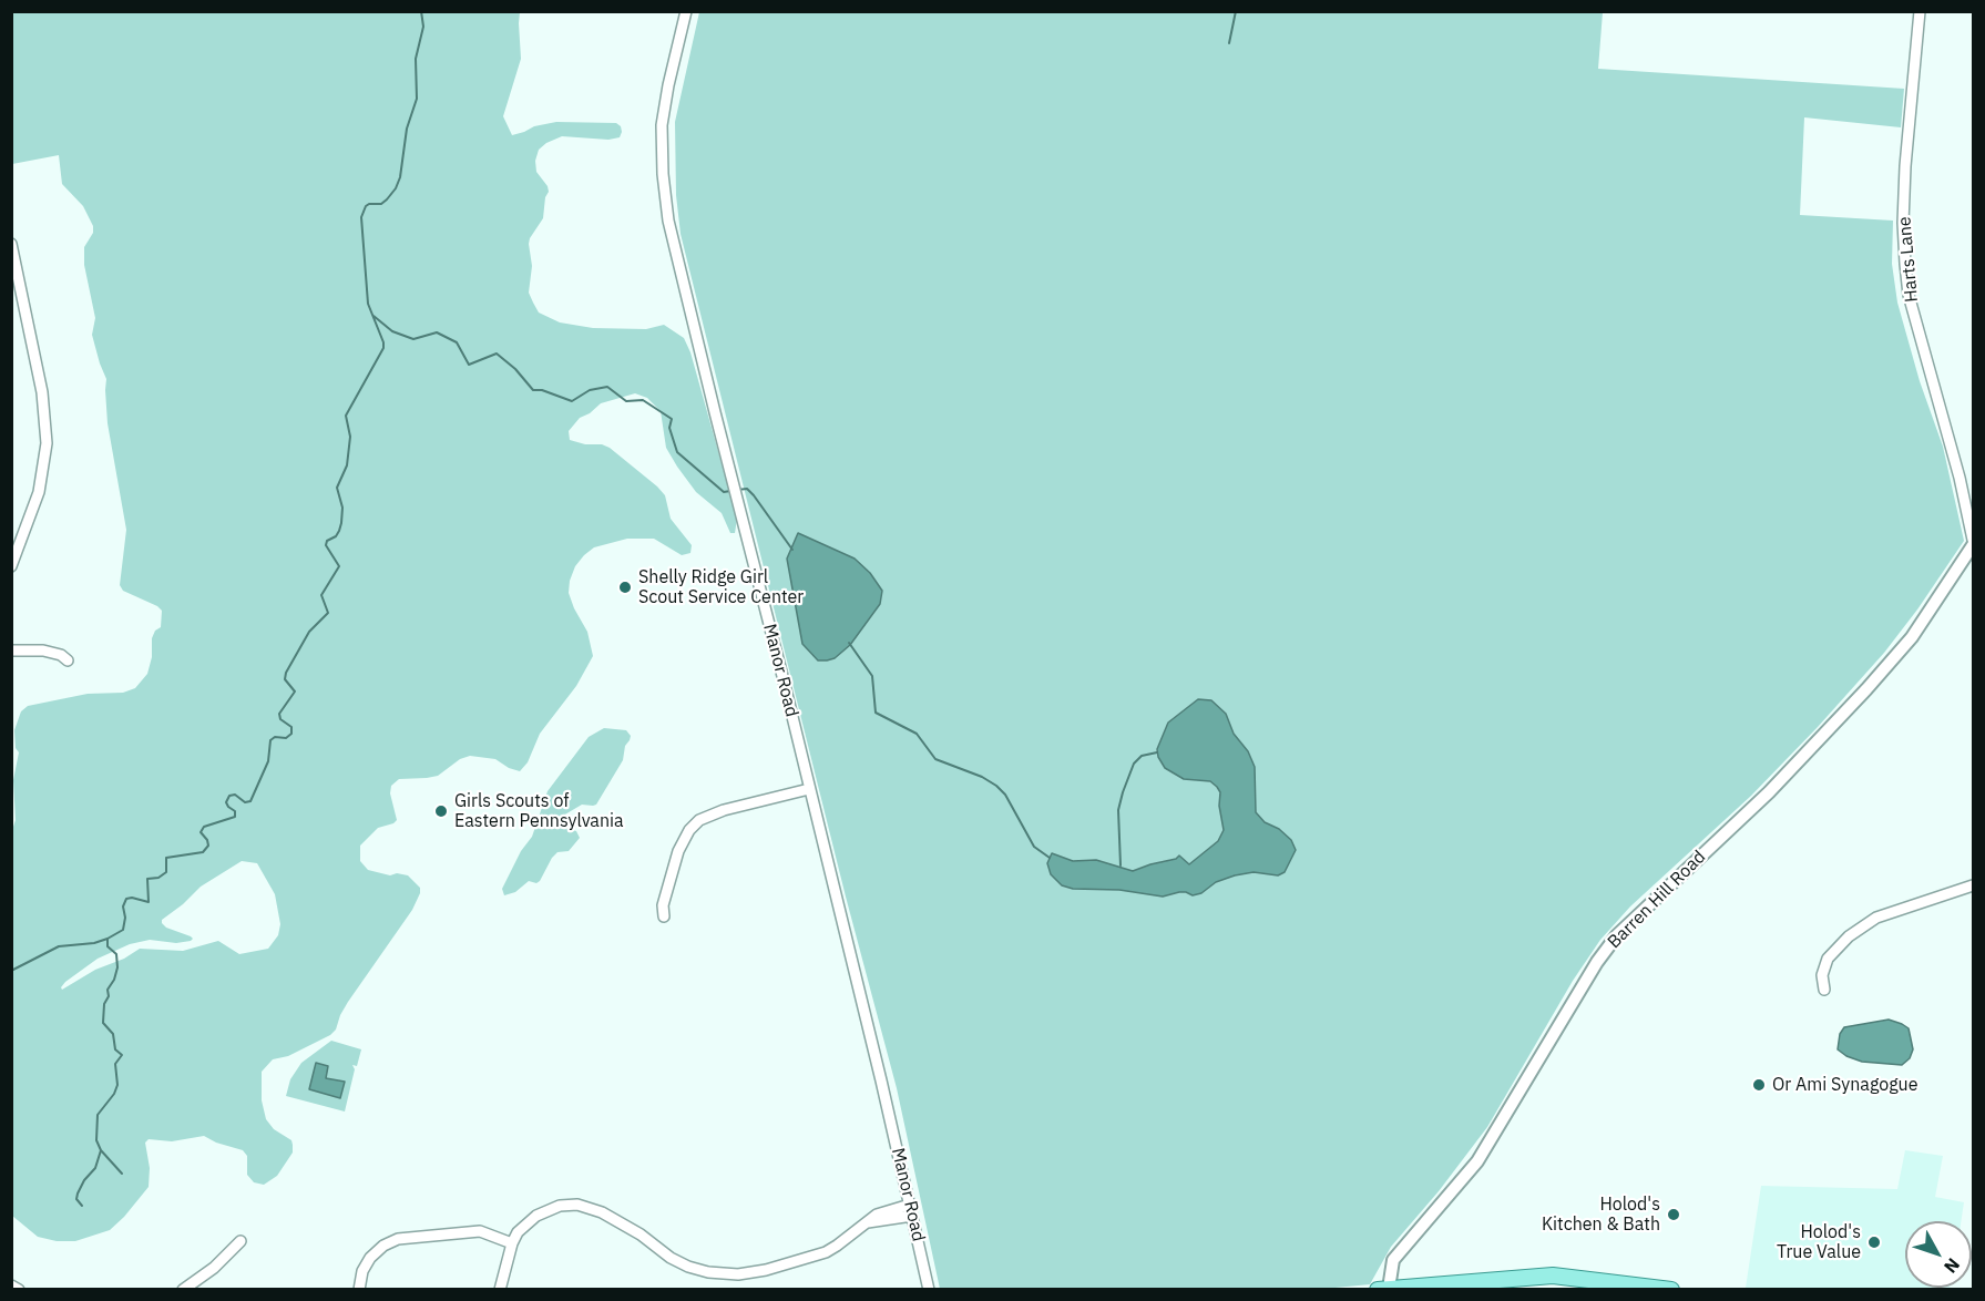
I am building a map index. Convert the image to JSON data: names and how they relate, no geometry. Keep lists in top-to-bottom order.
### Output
{
  "streets": {
    "street": ["Harts Lane", "Manor Road", "Barren Hill Road"]
  },
  "places": [
    "Shelly Ridge Girl Scout Service Center",
    "Girls Scouts of Eastern Pennsylvania",
    "Or Ami Synagogue",
    "Holod's Kitchen & Bath",
    "Holod's True Value"
  ],
  "north": "bottom right"
}
